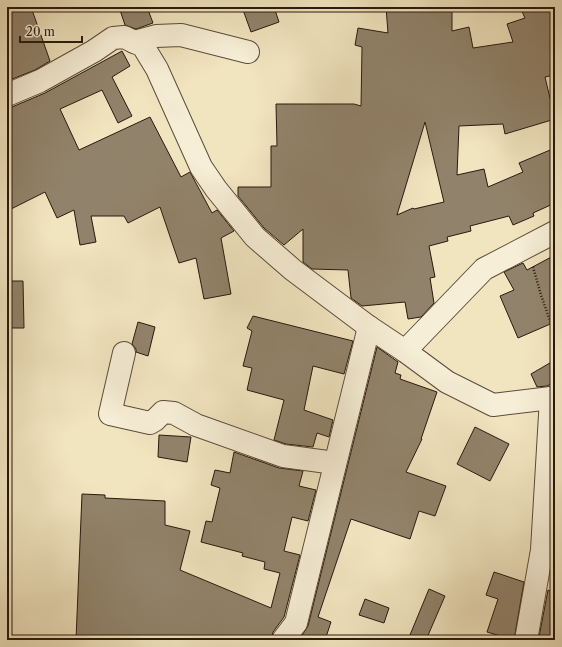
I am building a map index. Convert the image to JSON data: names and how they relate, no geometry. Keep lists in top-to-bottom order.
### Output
{
  "scale_bar": "20 m"
}
